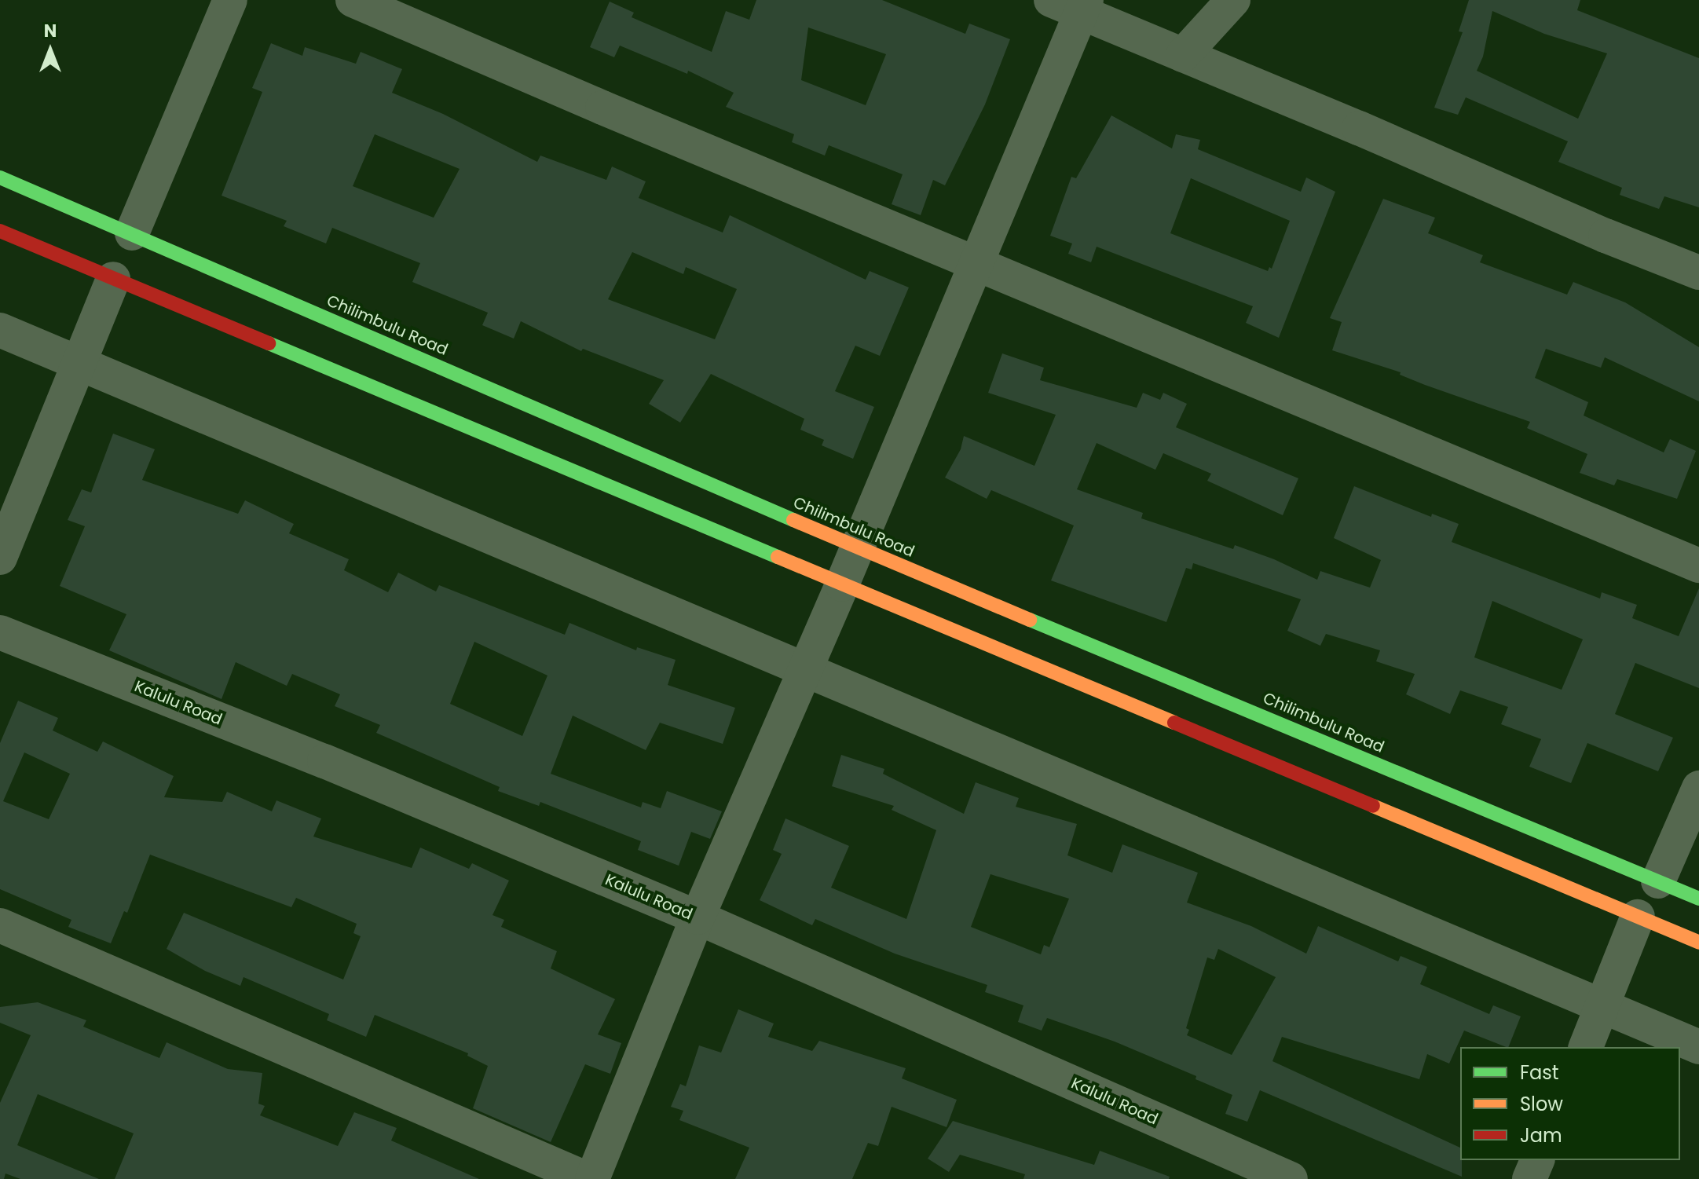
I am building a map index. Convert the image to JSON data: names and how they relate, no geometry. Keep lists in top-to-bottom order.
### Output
{
  "streets": {
    "main road": ["Chilimbulu Road"],
    "street": ["Kalulu Road"]
  },
  "legend": ["Fast", "Slow", "Jam"],
  "north": "top"
}
